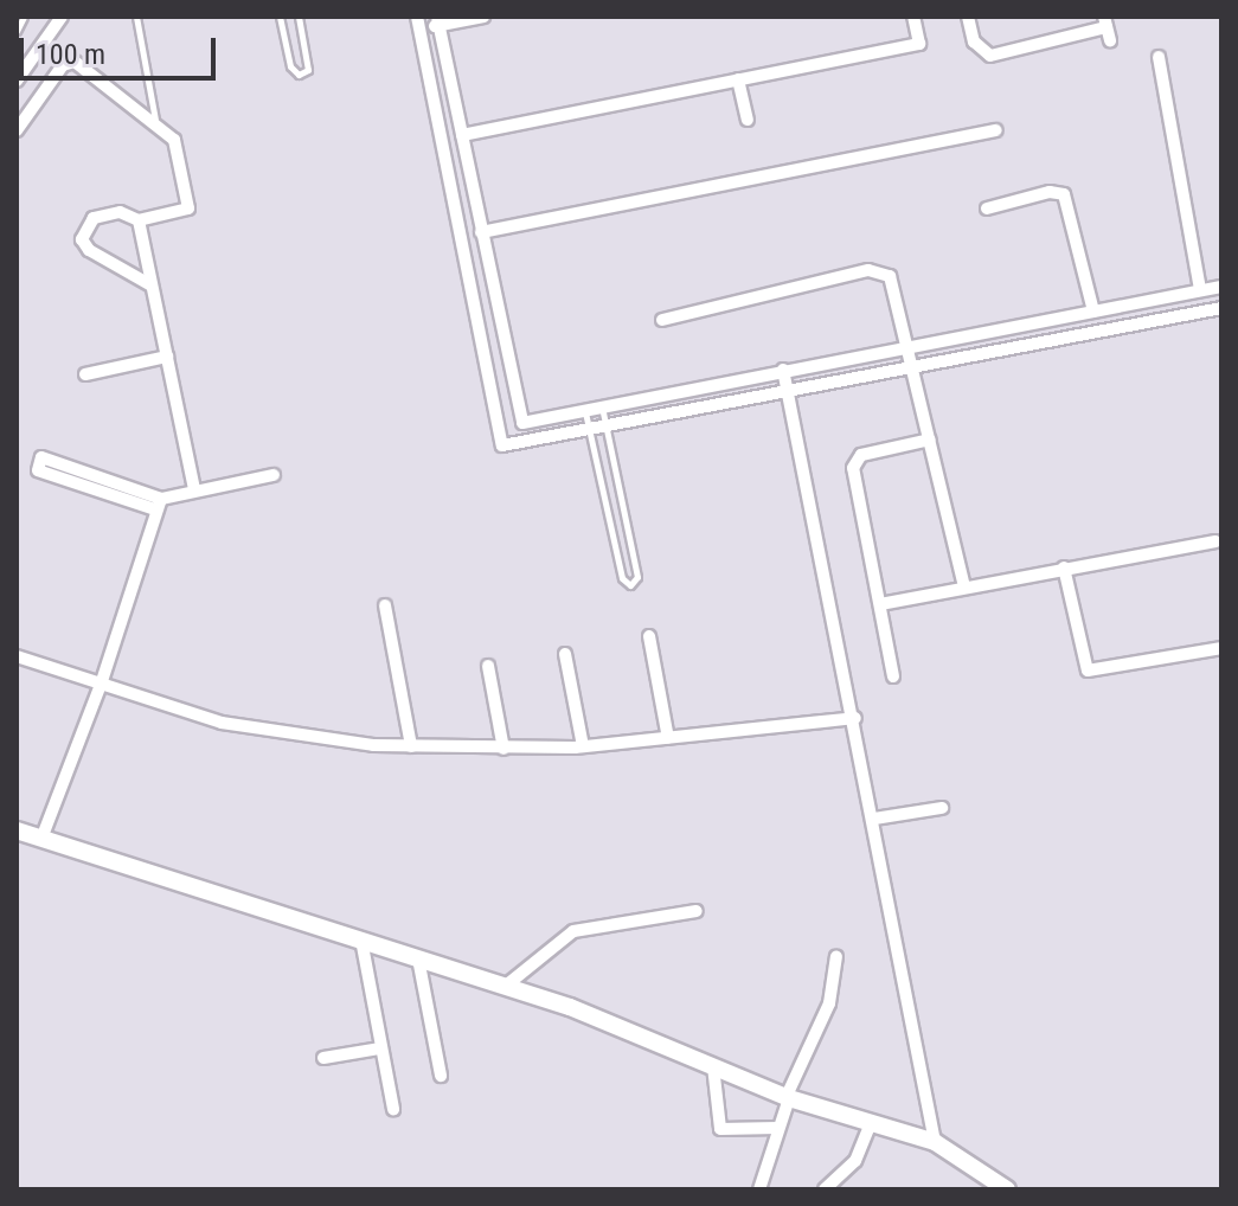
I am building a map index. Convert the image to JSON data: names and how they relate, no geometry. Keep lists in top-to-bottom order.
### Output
{
  "scale_bar": "100 m"
}
